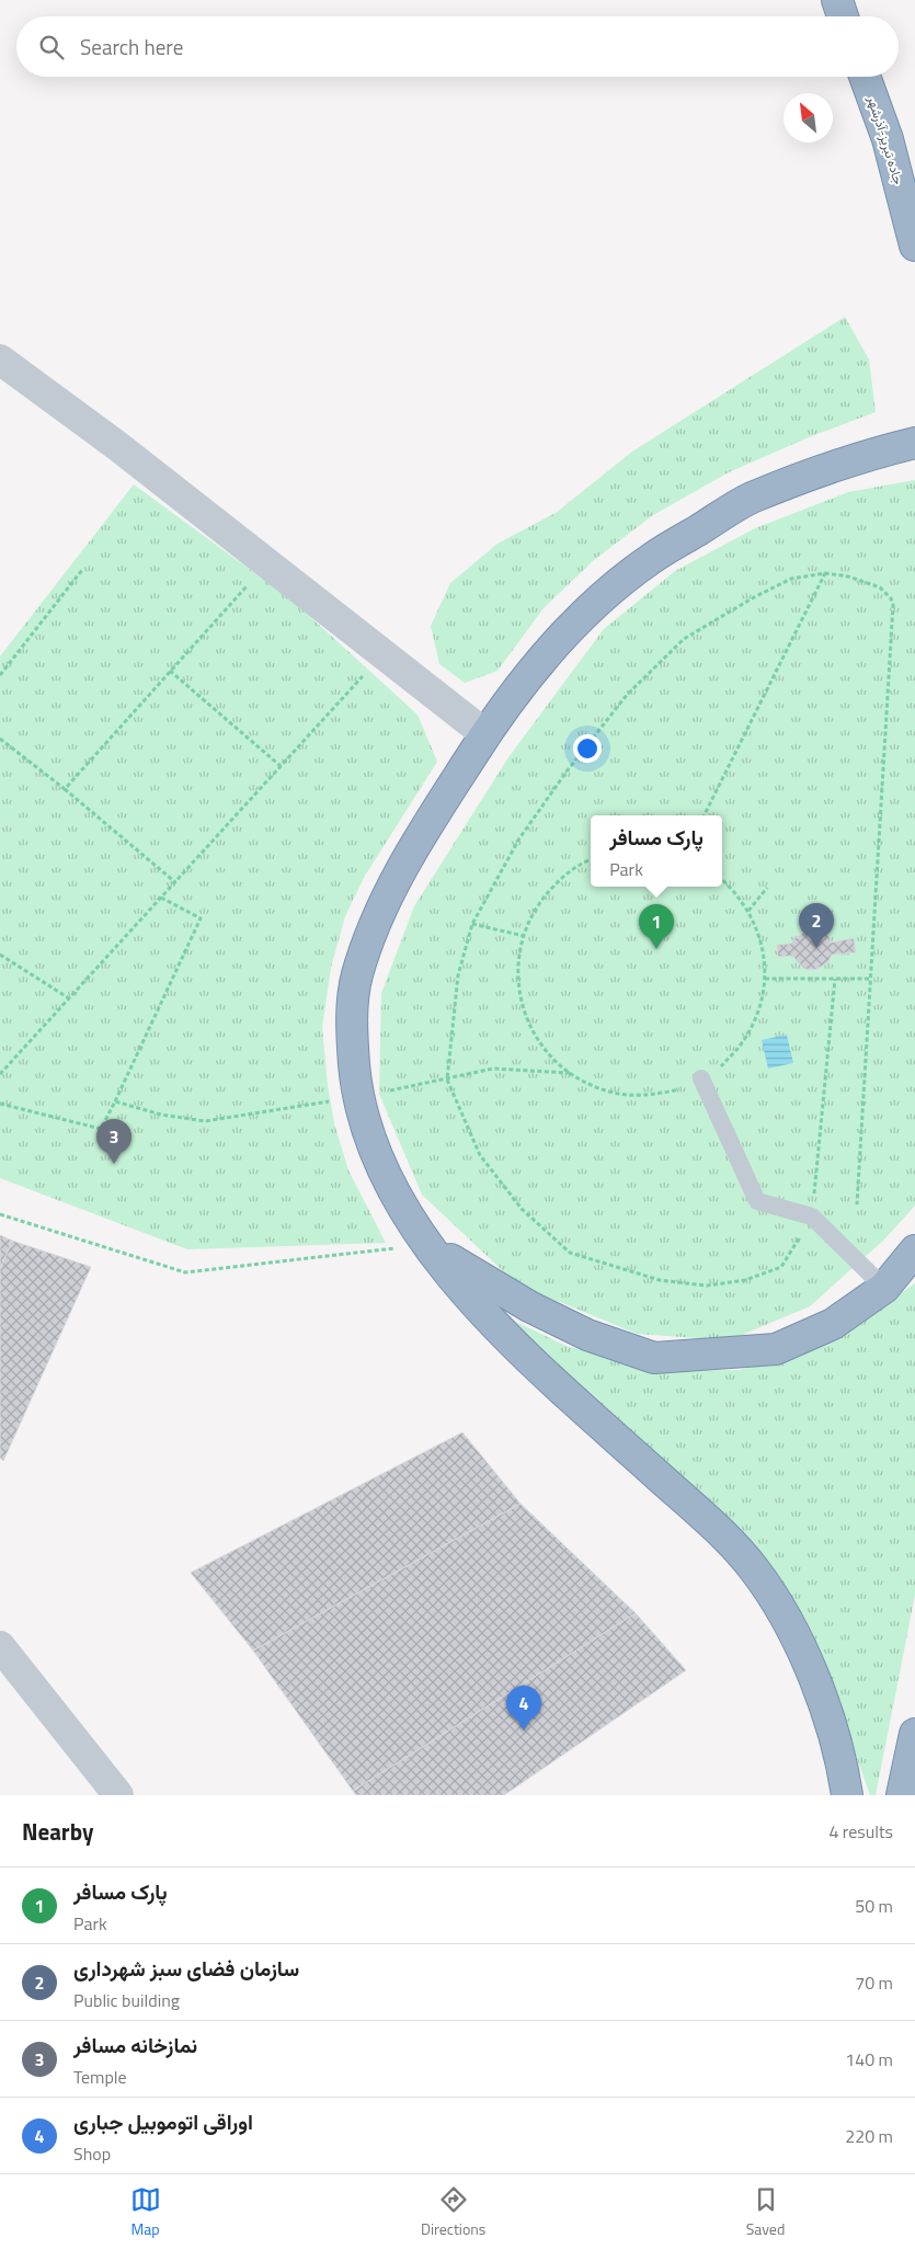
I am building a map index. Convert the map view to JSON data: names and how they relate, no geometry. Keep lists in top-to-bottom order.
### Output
{
  "streets": {
    "highway": ["جاده تبریز-آذرشهر"]
  },
  "north": "top left",
  "page": {
    "search": "Search here",
    "popup": ["پارک مسافر", "Park"],
    "pins": [
      "2",
      "1",
      "3",
      "4"
    ],
    "heading": ["Nearby", "4 results"],
    "list": [
      {
        "mark": "1",
        "name": "پارک مسافر",
        "note": "Park",
        "value": "50 m"
      },
      {
        "mark": "2",
        "name": "سازمان فضای سبز شهرداری",
        "note": "Public building",
        "value": "70 m"
      },
      {
        "mark": "3",
        "name": "نمازخانه مسافر",
        "note": "Temple",
        "value": "140 m"
      },
      {
        "mark": "4",
        "name": "اوراقی اتوموبیل جباری",
        "note": "Shop",
        "value": "220 m"
      }
    ],
    "nav": ["Map", "Directions", "Saved"]
  }
}
